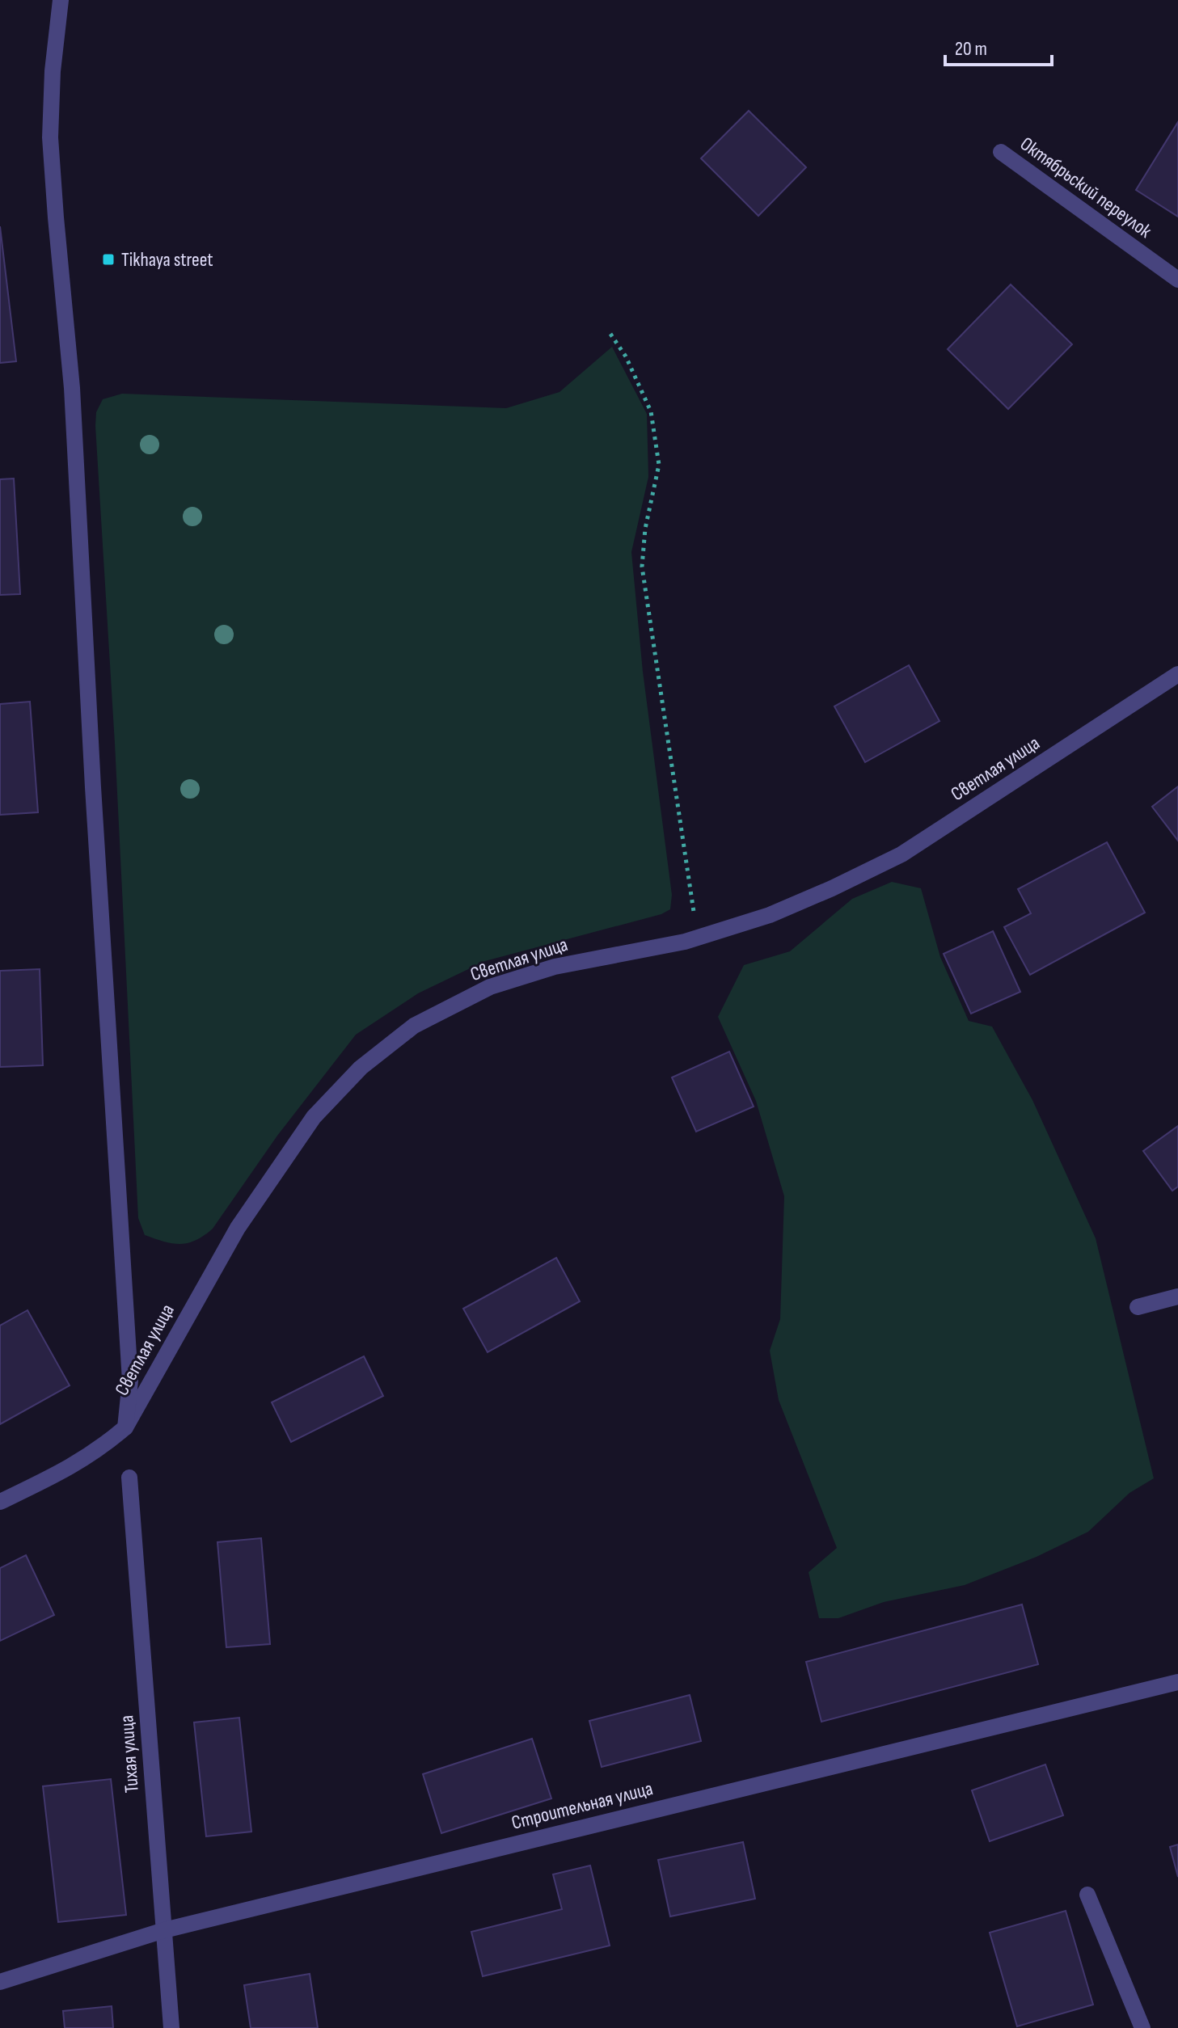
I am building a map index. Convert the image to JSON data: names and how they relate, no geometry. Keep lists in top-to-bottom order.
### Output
{
  "streets": {
    "street": [
      "Октябрьский переулок",
      "Светлая улица",
      "Тихая улица",
      "Строительная улица"
    ]
  },
  "crossings": [
    ["Тихая улица", "Строительная улица"]
  ],
  "places": {
    "transit": ["Tikhaya street"]
  },
  "scale_bar": "20 m"
}
